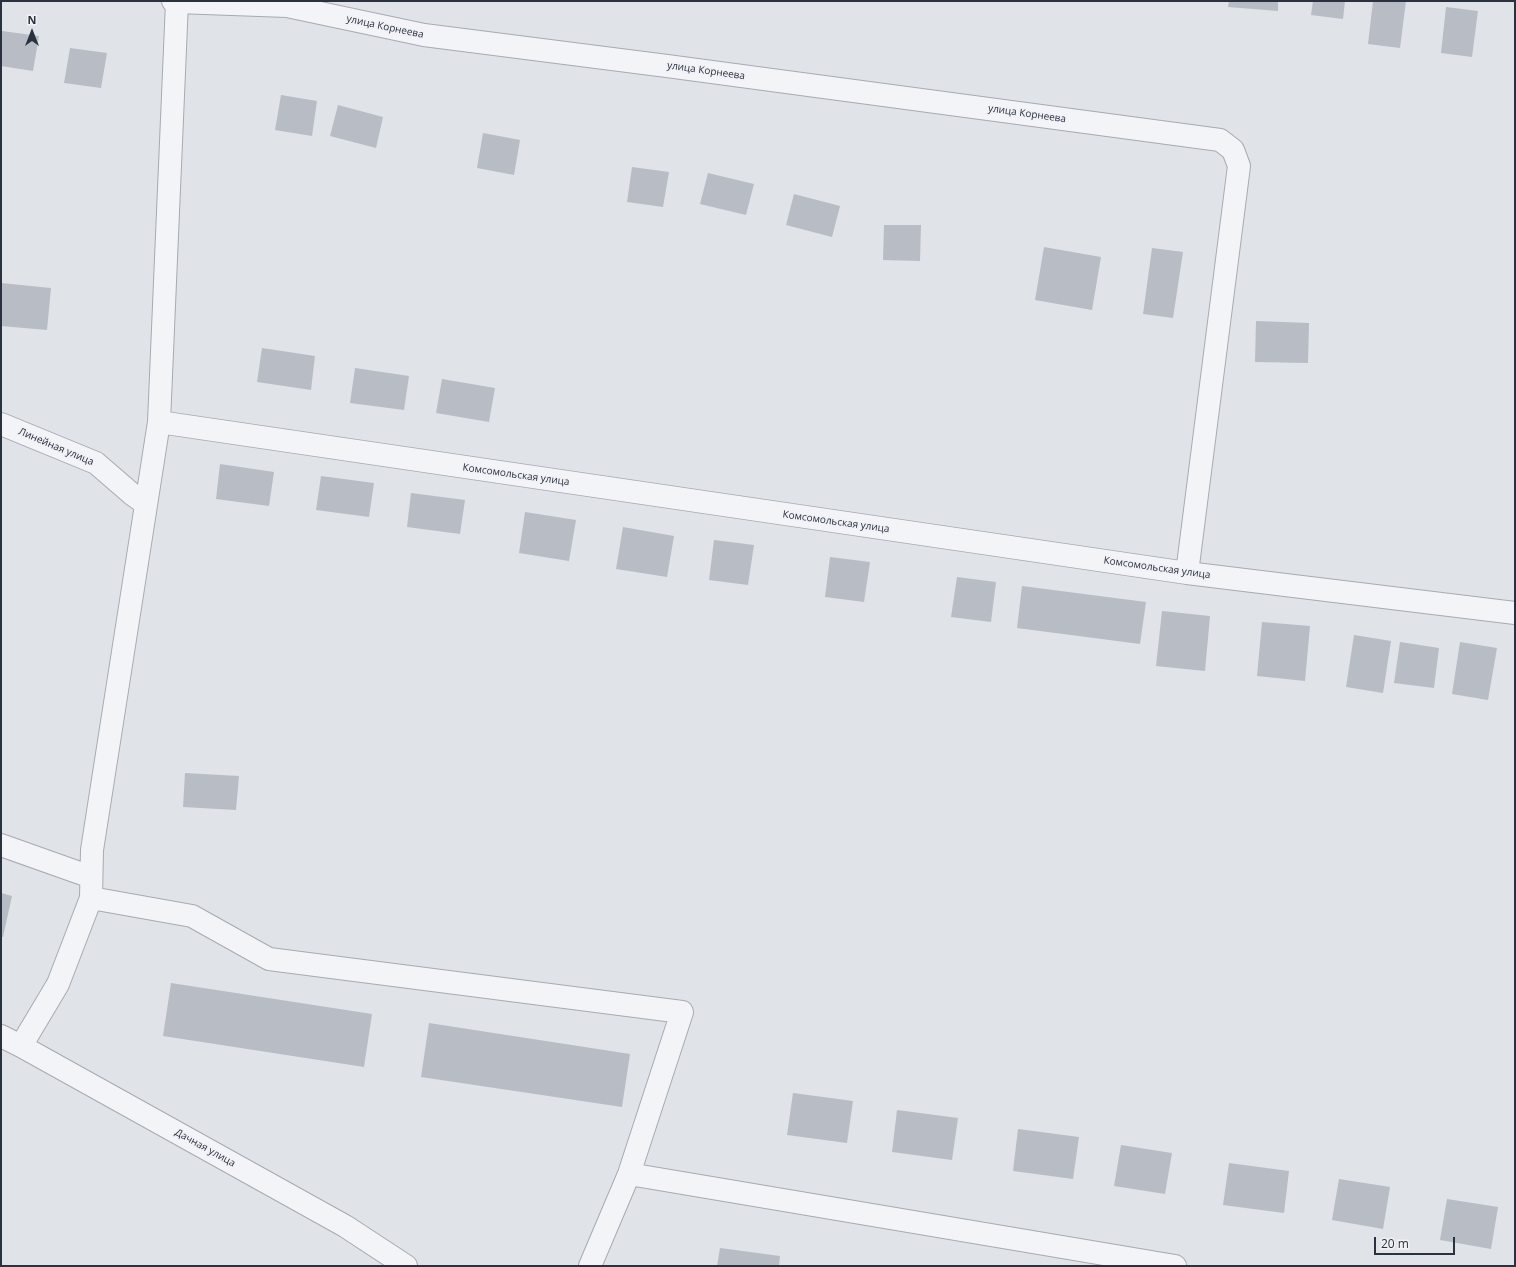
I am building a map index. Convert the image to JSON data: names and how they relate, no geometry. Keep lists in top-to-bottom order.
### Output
{
  "streets": {
    "street": [
      "улица Корнеева",
      "Линейная улица",
      "Комсомольская улица",
      "Дачная улица"
    ]
  },
  "crossings": [
    ["улица Корнеева", "Комсомольская улица"]
  ],
  "scale_bar": "20 m",
  "north": "top"
}
